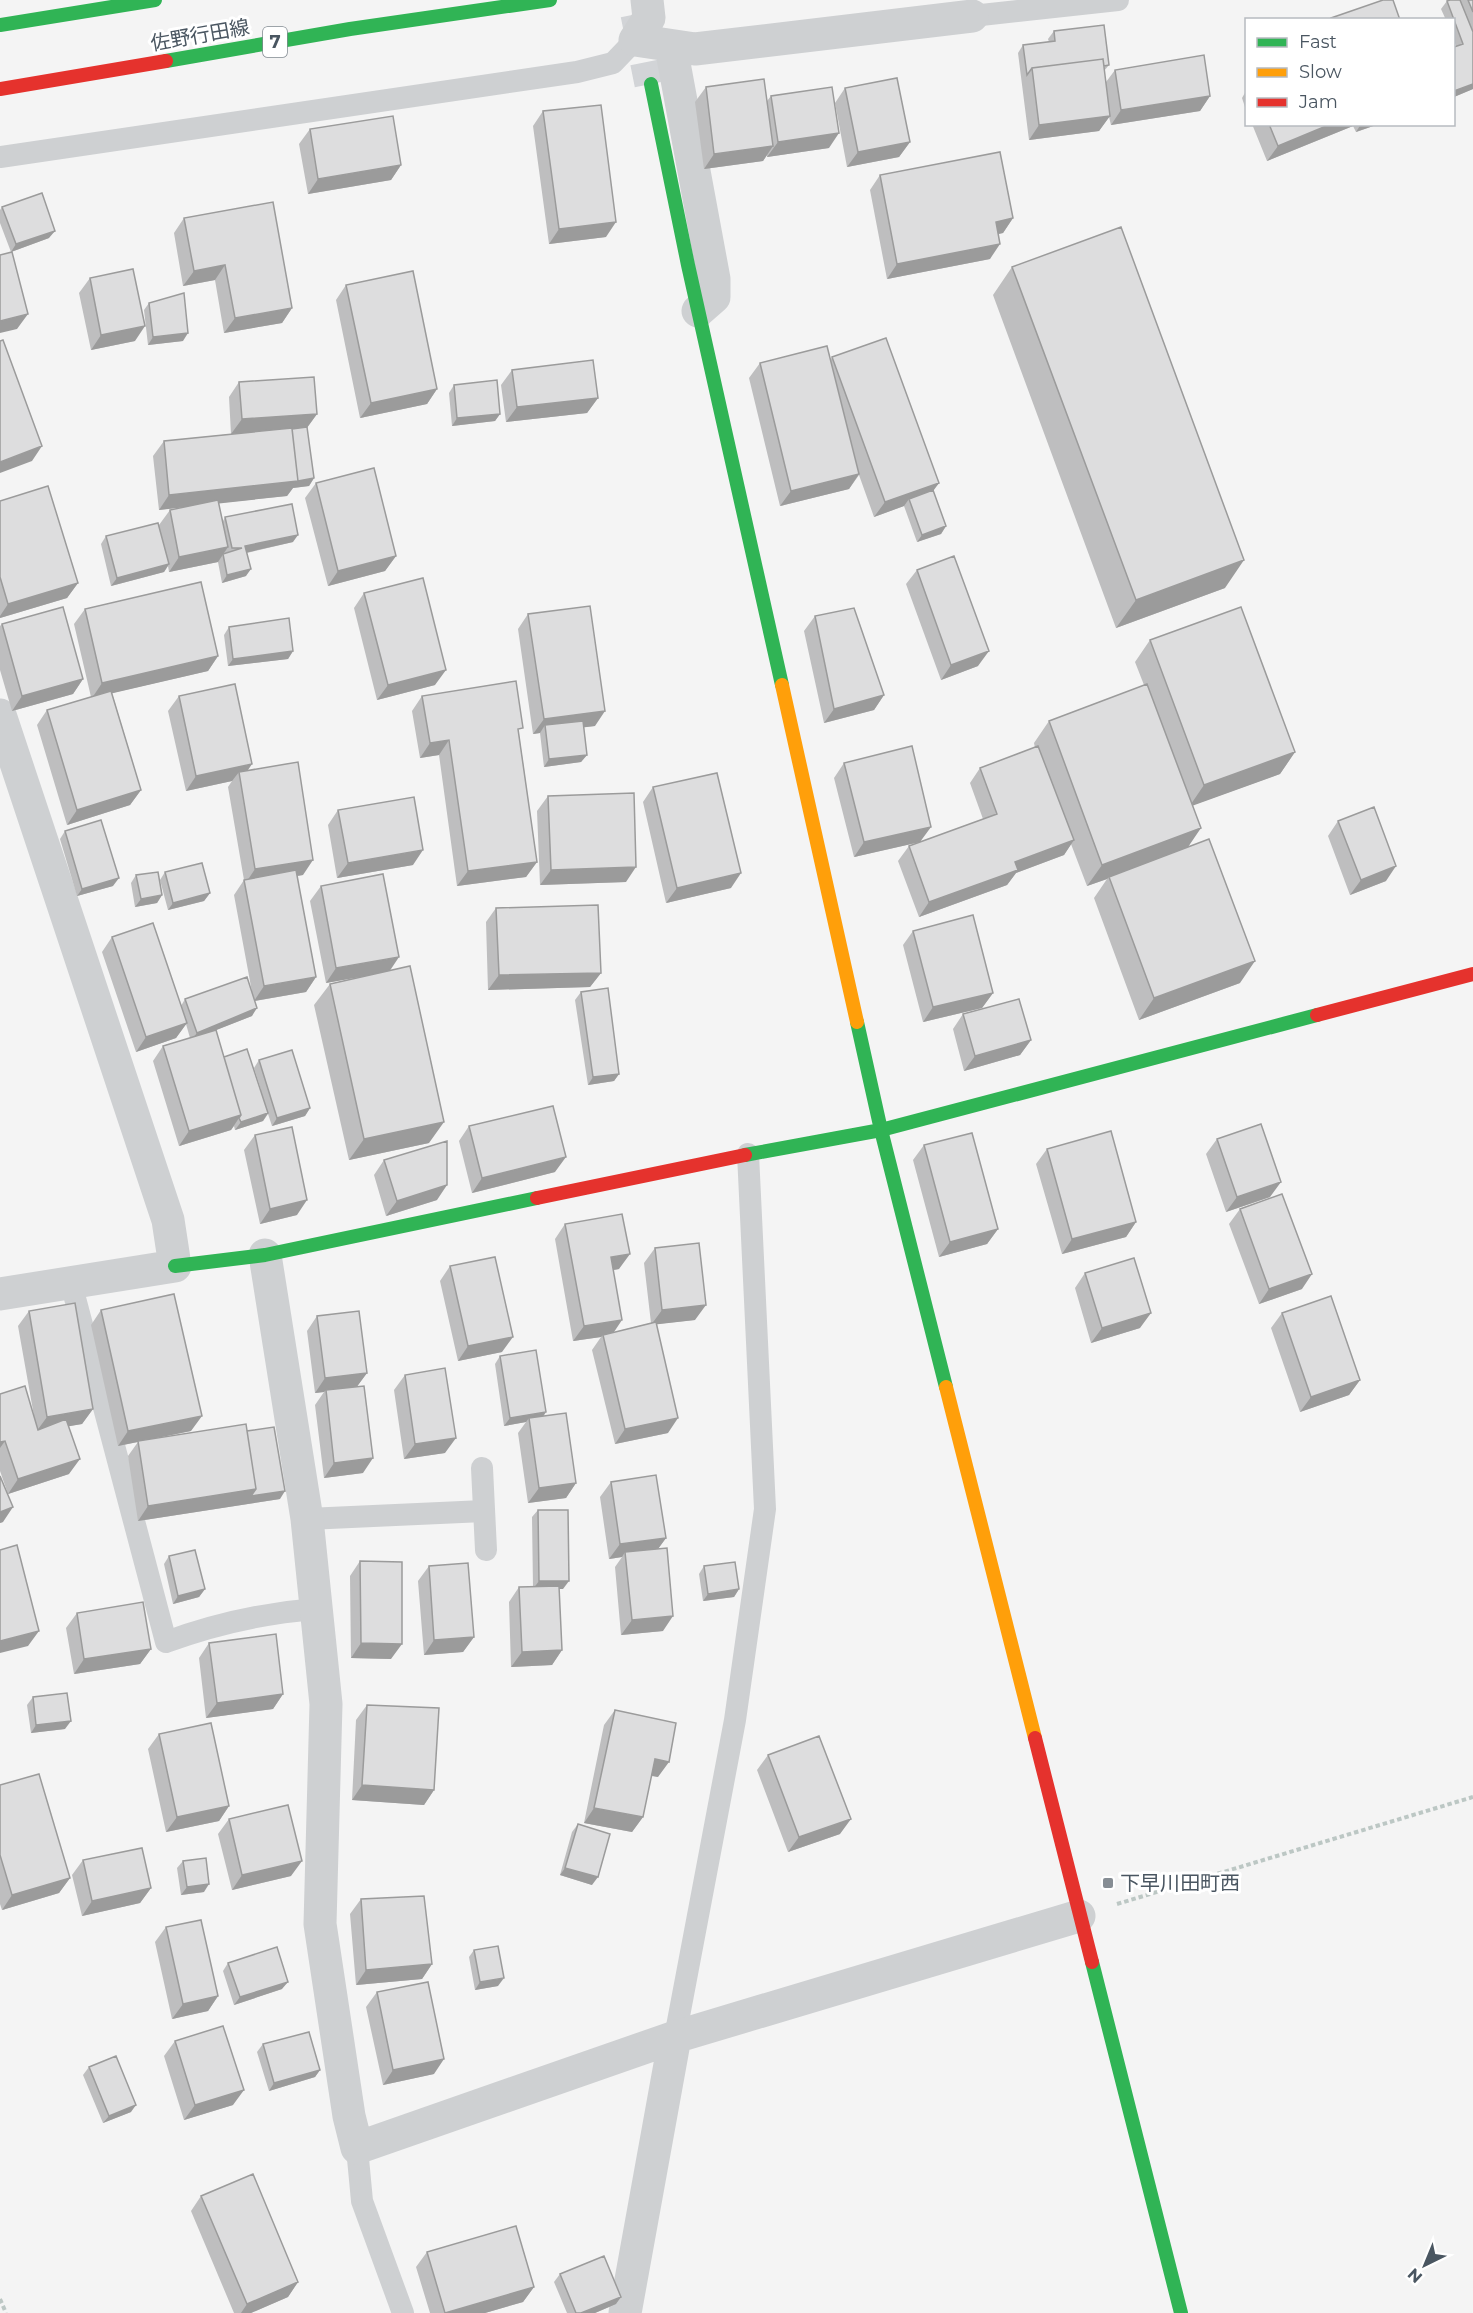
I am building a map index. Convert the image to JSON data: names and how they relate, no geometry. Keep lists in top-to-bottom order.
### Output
{
  "streets": {
    "street": ["佐野行田線", "7"]
  },
  "places": {
    "transit": ["下早川田町西"]
  },
  "legend": ["Fast", "Slow", "Jam"],
  "north": "bottom left"
}
